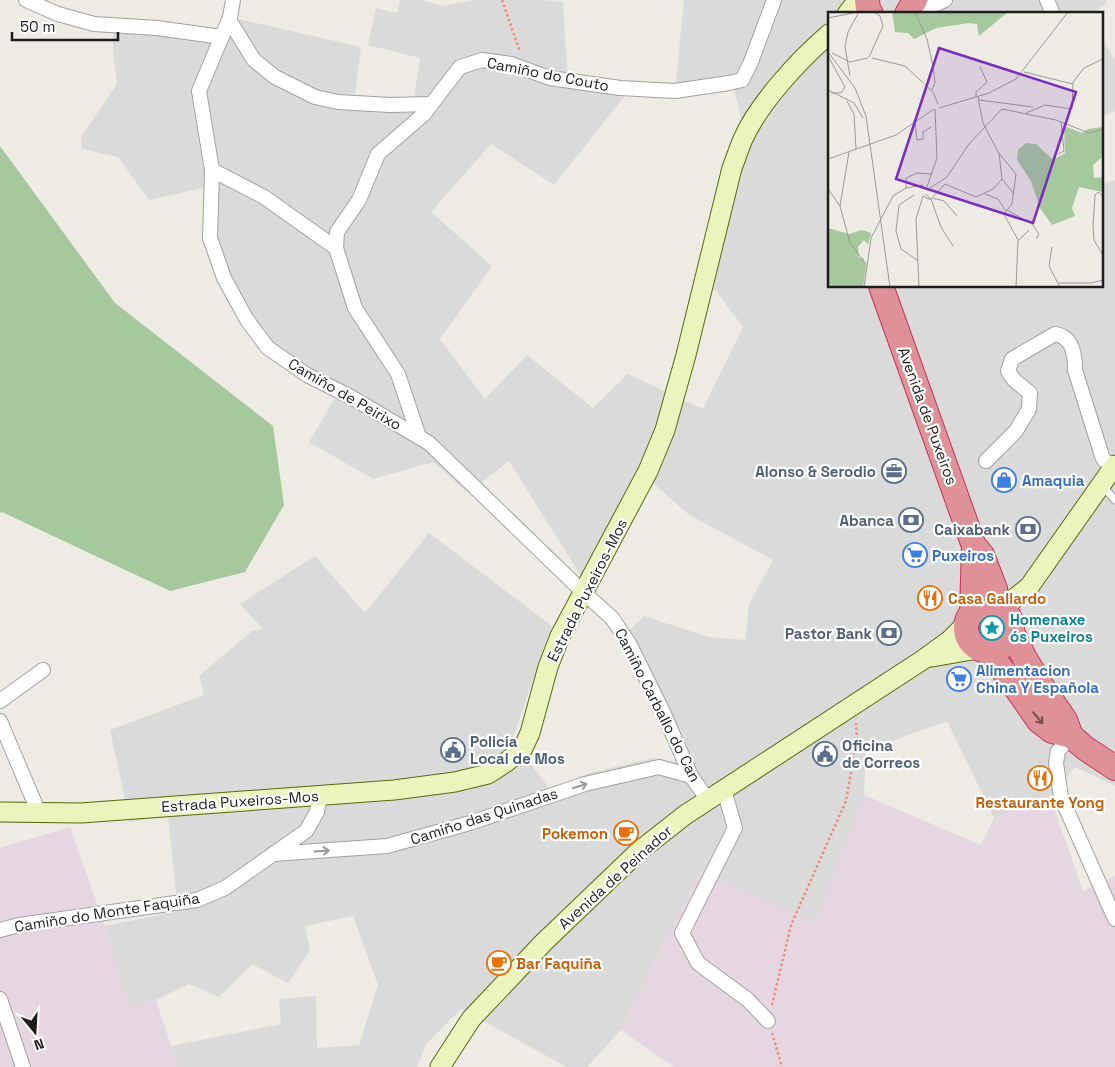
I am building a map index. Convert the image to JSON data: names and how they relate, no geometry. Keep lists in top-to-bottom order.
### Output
{
  "streets": {
    "highway": ["Avenida de Puxeiros"],
    "street": [
      "Camiño do Couto",
      "Camiño de Peirixo",
      "Estrada Puxeiros-Mos",
      "Camiño Carballo do Can",
      "Camiño das Quinadas",
      "Avenida de Peinador",
      "Camiño do Monte Faquiña"
    ]
  },
  "crossings": [
    ["Camiño de Peirixo", "Estrada Puxeiros-Mos"],
    ["Camiño de Peirixo", "Camiño Carballo do Can"],
    ["Avenida de Puxeiros", "Avenida de Peinador"],
    ["Estrada Puxeiros-Mos", "Camiño Carballo do Can"],
    ["Estrada Puxeiros-Mos", "Camiño do Monte Faquiña"],
    ["Camiño Carballo do Can", "Camiño das Quinadas"],
    ["Camiño Carballo do Can", "Avenida de Peinador"],
    ["Camiño das Quinadas", "Camiño do Monte Faquiña"]
  ],
  "one_way": ["Camiño das Quinadas"],
  "places": {
    "office": ["Alonso & Serodio"],
    "shop": ["Amaquia"],
    "bank": ["Abanca", "Caixabank", "Pastor Bank"],
    "supermarket": ["Puxeiros", "Alimentacion China Y Española"],
    "restaurant": ["Casa Gallardo", "Restaurante Yong"],
    "place": ["Homenaxe ós Puxeiros"],
    "public building": ["Policía Local de Mos", "Oficina de Correos"],
    "cafe": ["Pokemon", "Bar Faquiña"]
  },
  "scale_bar": "50 m",
  "north": "bottom"
}
